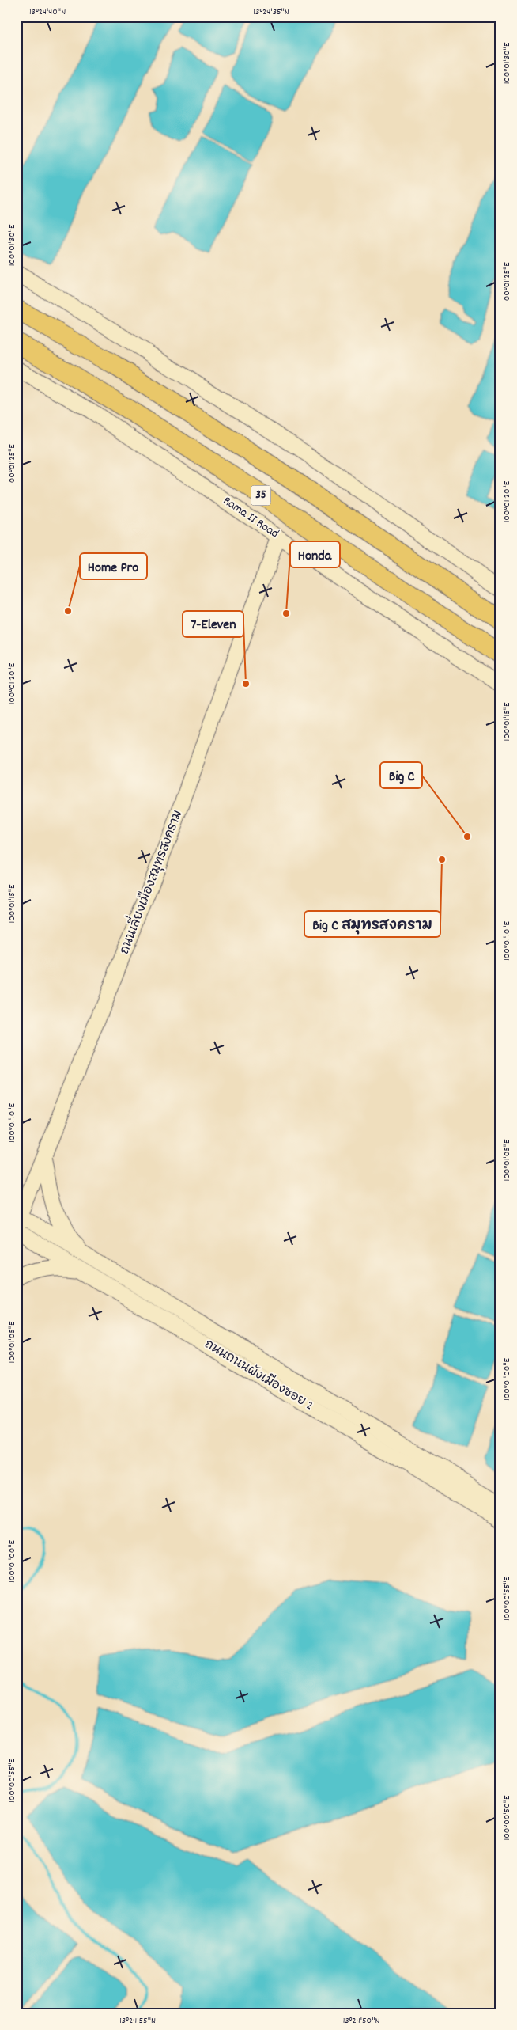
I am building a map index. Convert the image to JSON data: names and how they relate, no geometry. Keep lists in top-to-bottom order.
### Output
{
  "streets": {
    "highway": ["35", "Rama II Road"],
    "main road": ["ถนนเลี่ยงเมืองสมุทรสงคราม", "ถนนถนนผังเมืองซอย 2"]
  },
  "crossings": [
    ["Rama II Road", "ถนนเลี่ยงเมืองสมุทรสงคราม"],
    ["ถนนเลี่ยงเมืองสมุทรสงคราม", "ถนนถนนผังเมืองซอย 2"]
  ],
  "places": [
    "Home Pro",
    "Honda",
    "7-Eleven",
    "Big C",
    "Big C สมุทรสงคราม"
  ],
  "coordinates": [
    "13°24'40\"N",
    "13°24'35\"N",
    "100°01'30\"E",
    "100°01'25\"E",
    "100°01'20\"E",
    "100°01'15\"E",
    "100°01'10\"E",
    "100°01'05\"E",
    "100°01'00\"E",
    "100°00'55\"E",
    "100°00'50\"E",
    "13°24'55\"N",
    "13°24'50\"N"
  ]
}
